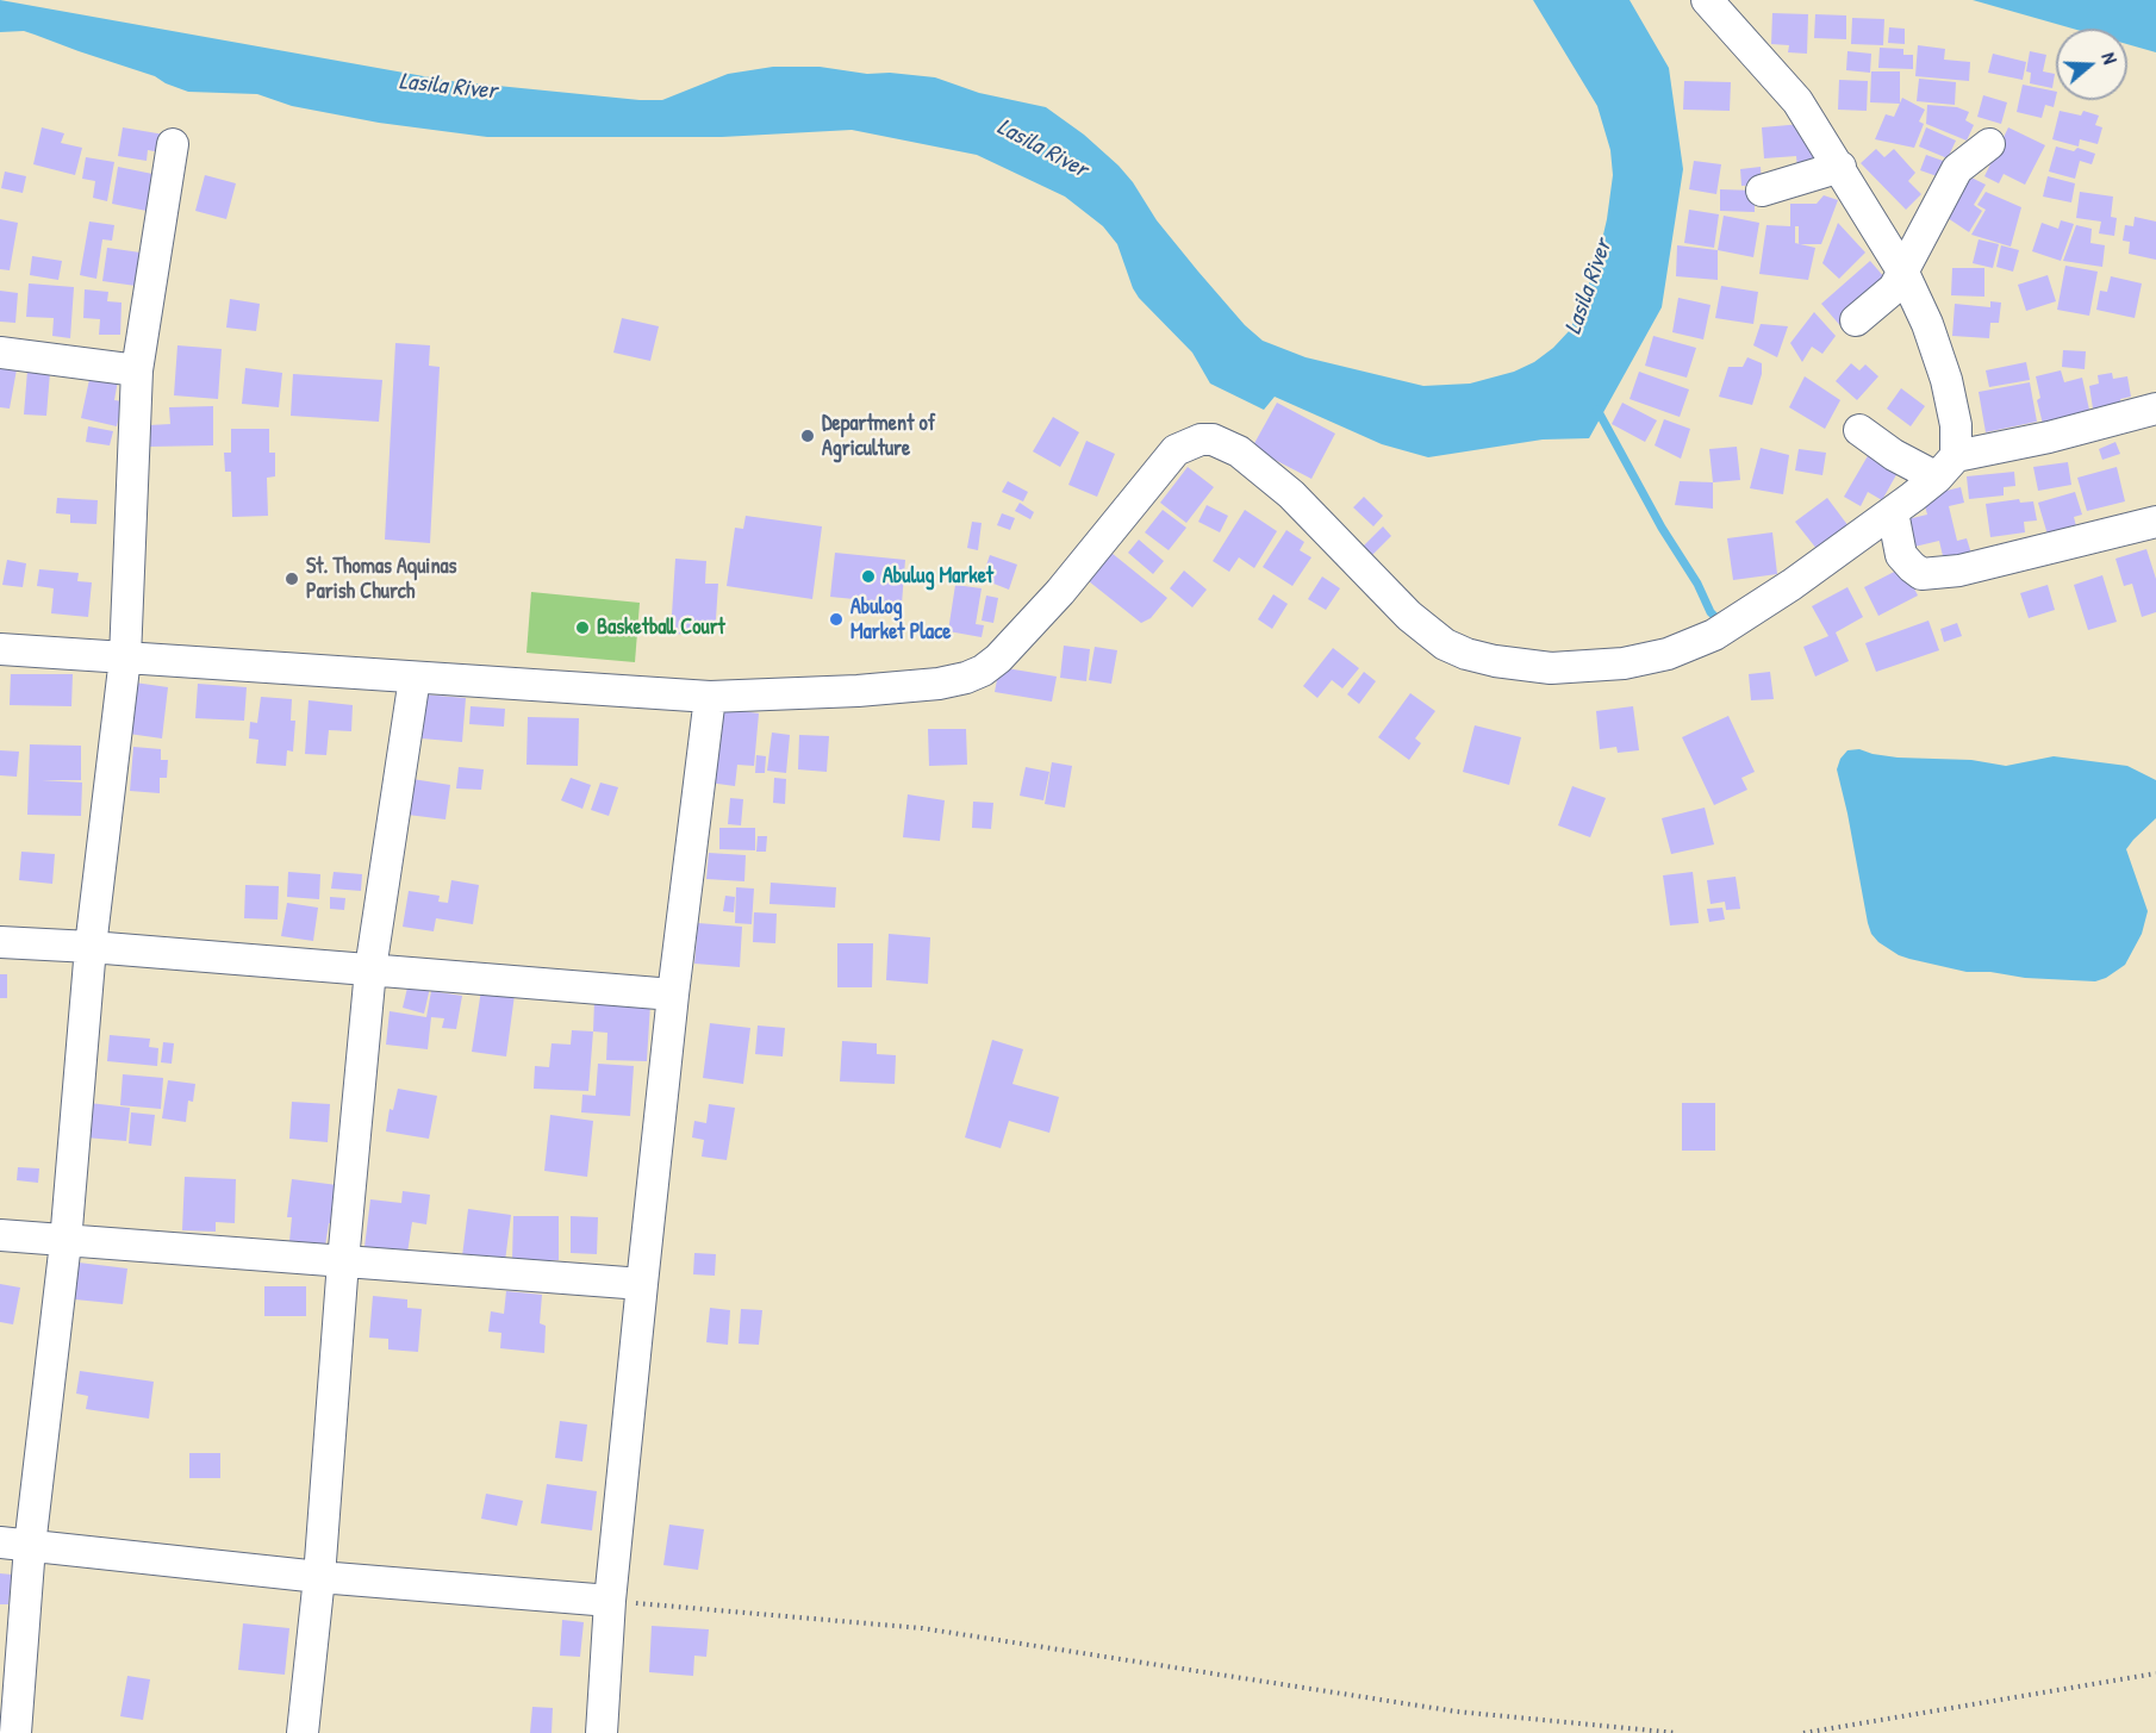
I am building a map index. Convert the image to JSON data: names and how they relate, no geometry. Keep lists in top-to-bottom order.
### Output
{
  "water": ["Lasila River"],
  "places": [
    "Department of Agriculture",
    "Abulug Market",
    "St. Thomas Aquinas Parish Church",
    "Abulog Market Place",
    "Basketball Court"
  ],
  "north": "right"
}
